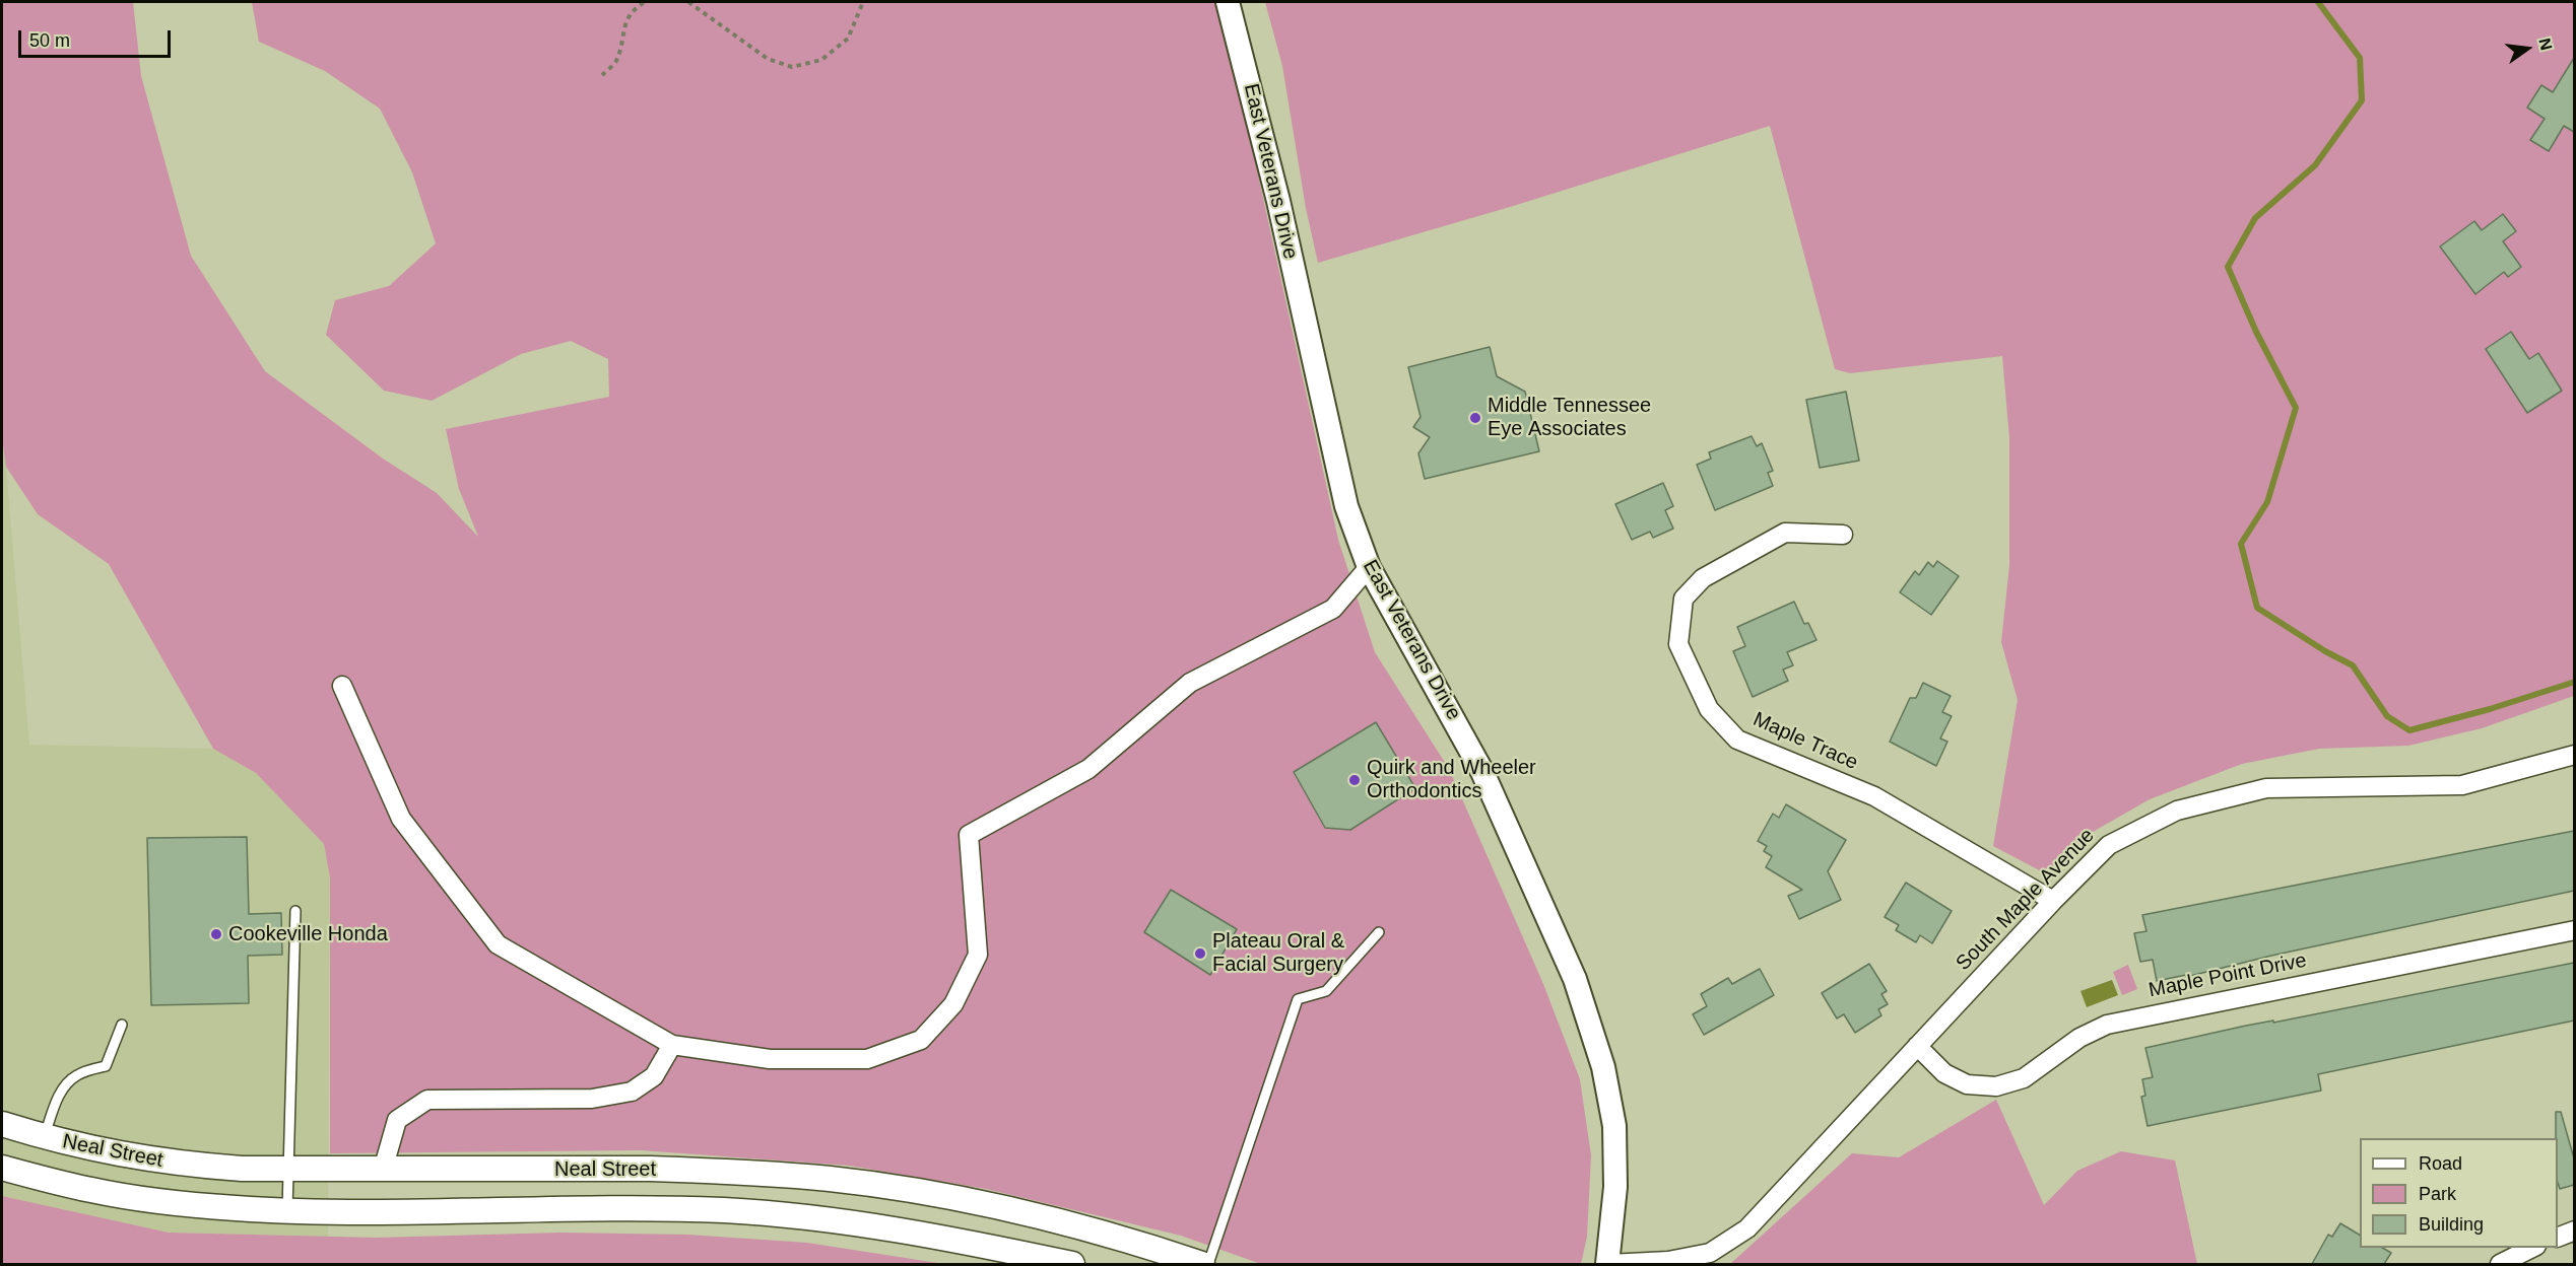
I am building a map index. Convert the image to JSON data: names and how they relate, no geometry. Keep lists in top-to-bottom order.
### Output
{
  "streets": {
    "main road": ["Neal Street"],
    "street": [
      "East Veterans Drive",
      "Maple Trace",
      "South Maple Avenue",
      "Maple Point Drive"
    ]
  },
  "crossings": [
    ["East Veterans Drive", "South Maple Avenue"],
    ["Maple Trace", "South Maple Avenue"],
    ["South Maple Avenue", "Maple Point Drive"]
  ],
  "places": [
    "Middle Tennessee Eye Associates",
    "Quirk and Wheeler Orthodontics",
    "Cookeville Honda",
    "Plateau Oral & Facial Surgery"
  ],
  "legend": ["Road", "Park", "Building"],
  "scale_bar": "50 m",
  "north": "right"
}
